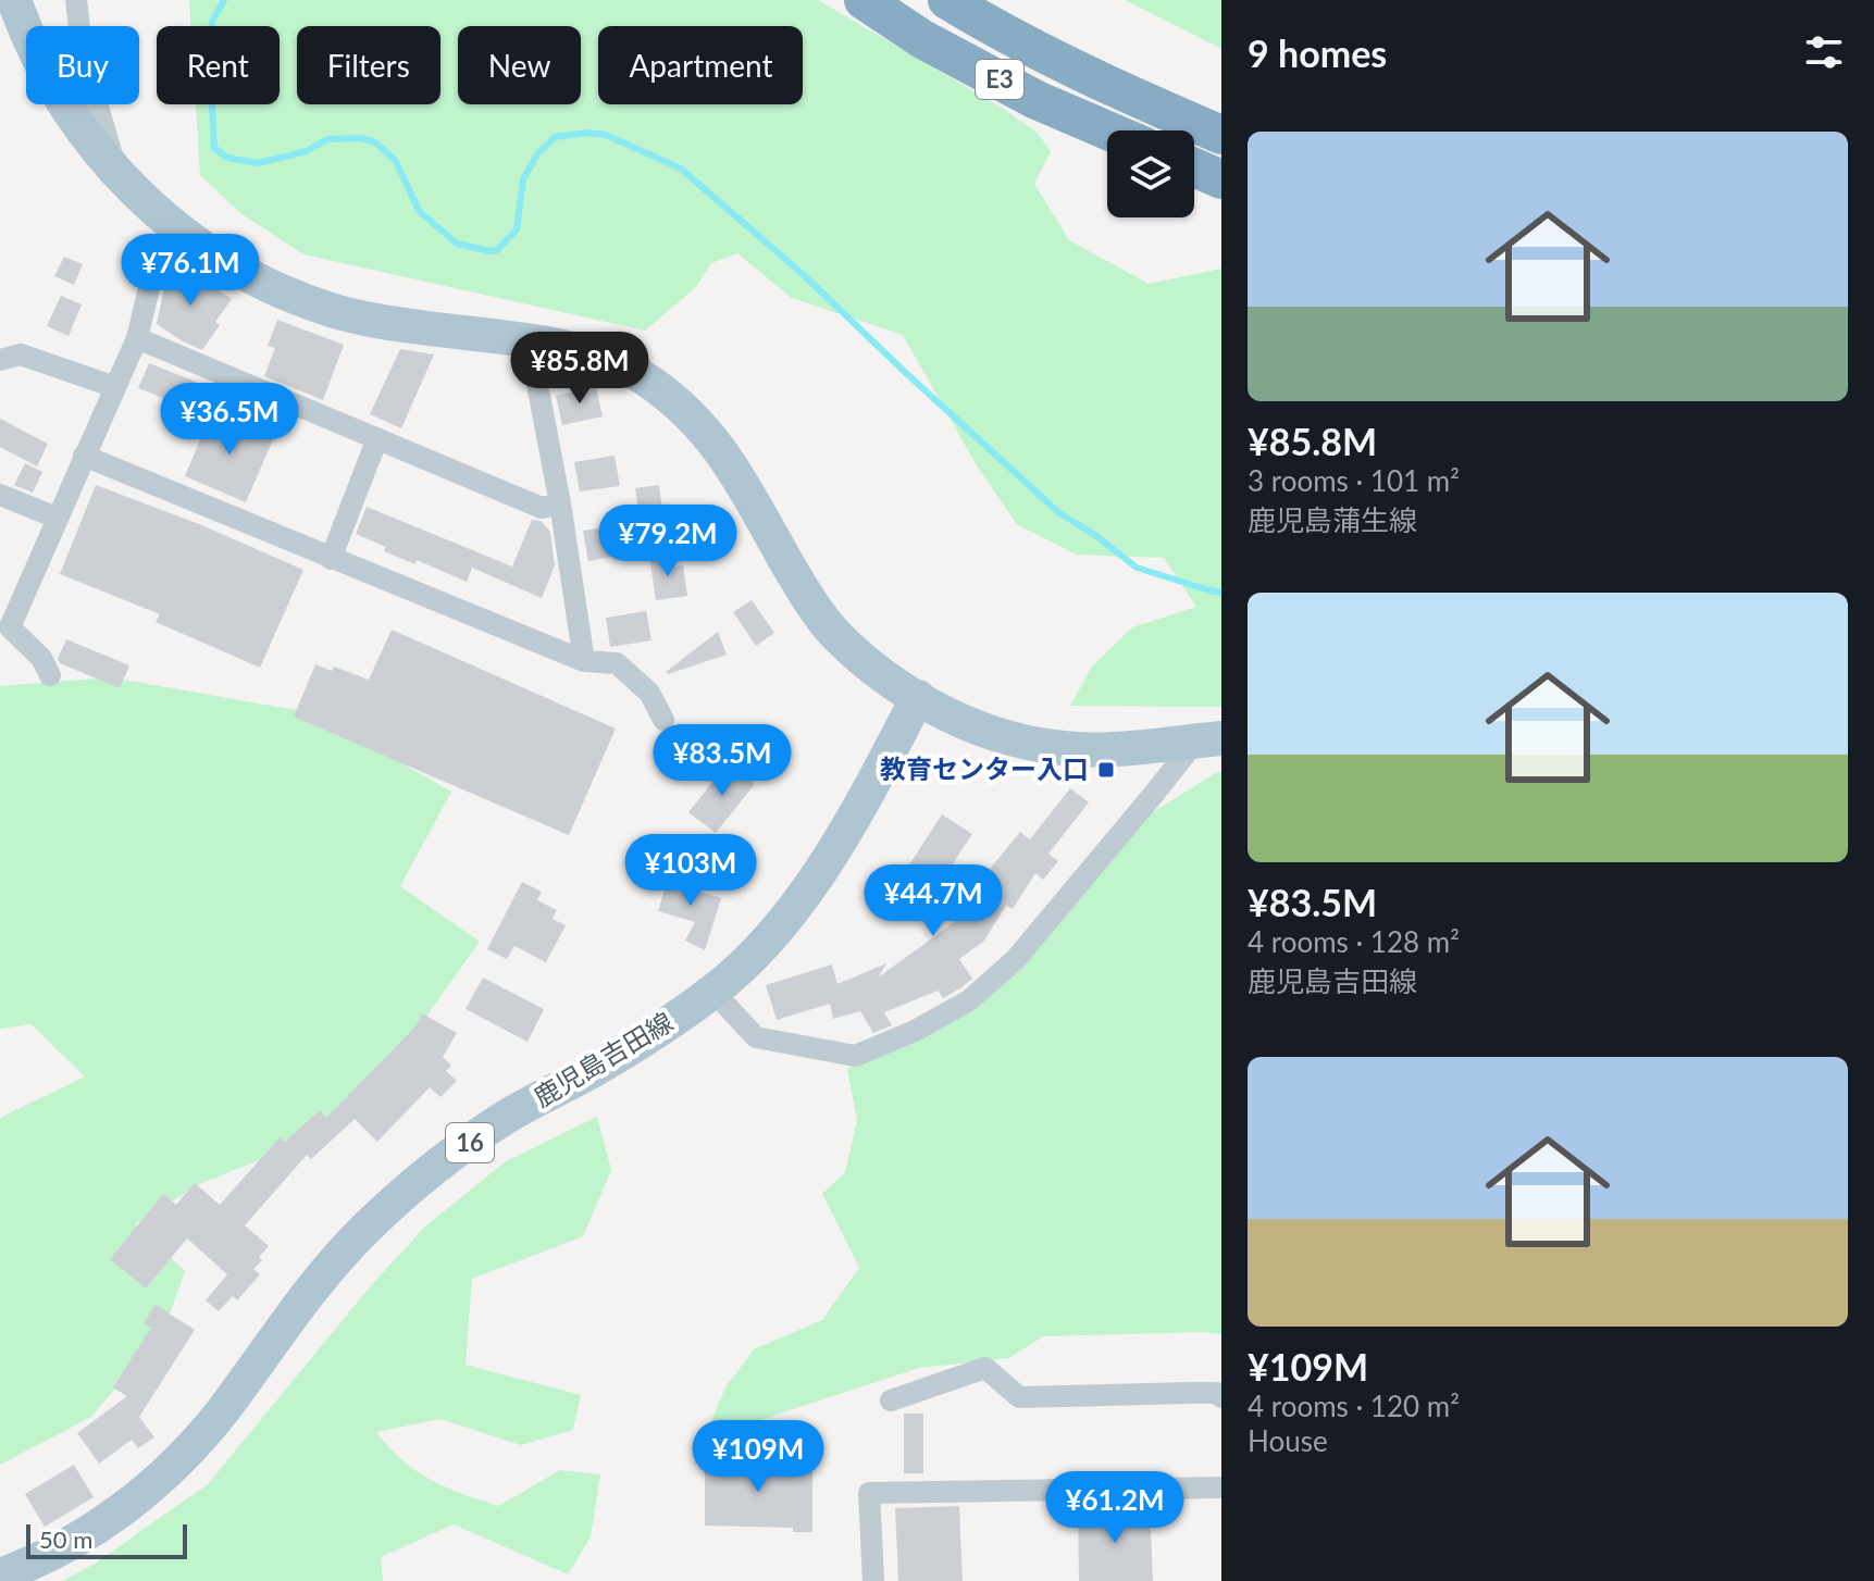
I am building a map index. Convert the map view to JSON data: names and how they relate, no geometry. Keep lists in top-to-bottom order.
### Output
{
  "streets": {
    "highway": ["E3"],
    "main road": ["鹿児島吉田線", "16"]
  },
  "places": {
    "transit": ["教育センター入口"]
  },
  "scale_bar": "50 m",
  "page": {
    "heading": "9 homes",
    "chip": [
      "Buy",
      "Rent",
      "Filters",
      "New",
      "Apartment"
    ],
    "list": [
      {
        "name": "¥85.8M",
        "note": "3 rooms · 101 m² · 鹿児島蒲生線"
      },
      {
        "name": "¥83.5M",
        "note": "4 rooms · 128 m² · 鹿児島吉田線"
      },
      {
        "name": "¥109M",
        "note": "4 rooms · 120 m² · House"
      }
    ],
    "price": [
      "¥76.1M",
      "¥85.8M",
      "¥36.5M",
      "¥79.2M",
      "¥83.5M",
      "¥103M",
      "¥44.7M",
      "¥109M",
      "¥61.2M"
    ],
    "scale": "50 m"
  }
}
